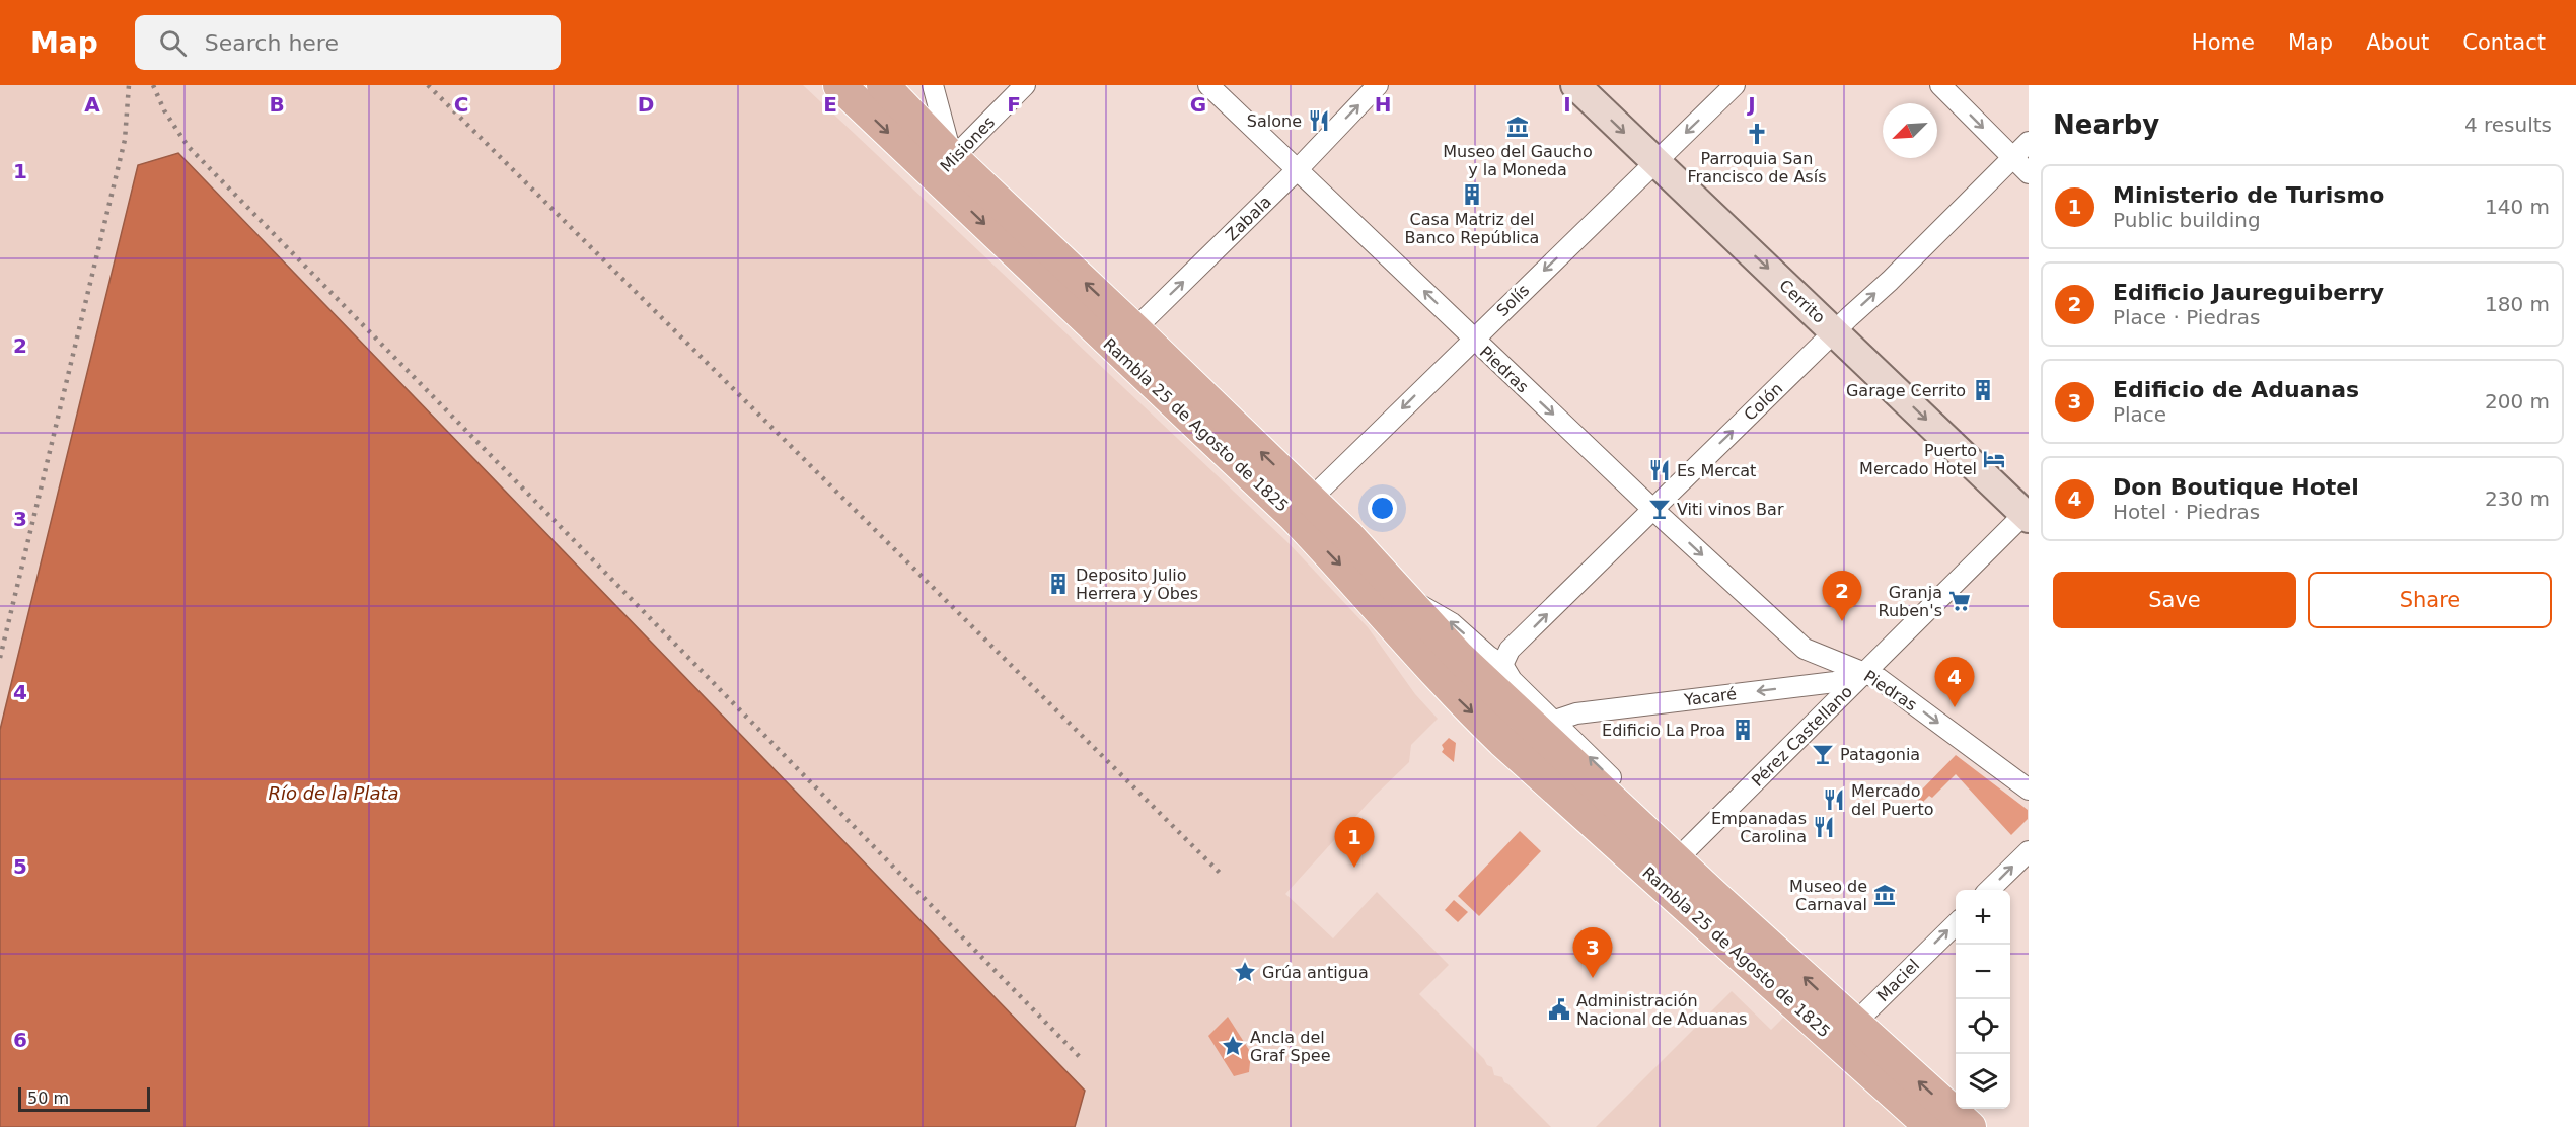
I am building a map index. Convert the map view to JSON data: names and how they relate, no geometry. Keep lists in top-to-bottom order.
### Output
{
  "streets": {
    "main road": ["Rambla 25 de Agosto de 1825"],
    "street": [
      "Misiones",
      "Zabala",
      "Solís",
      "Cerrito",
      "Piedras",
      "Colón",
      "Yacaré",
      "Pérez Castellano",
      "Maciel"
    ]
  },
  "crossings": [
    ["Misiones", "Rambla 25 de Agosto de 1825"],
    ["Zabala", "Piedras"],
    ["Zabala", "Rambla 25 de Agosto de 1825"],
    ["Solís", "Cerrito"],
    ["Solís", "Piedras"],
    ["Solís", "Rambla 25 de Agosto de 1825"],
    ["Cerrito", "Colón"],
    ["Cerrito", "Pérez Castellano"],
    ["Piedras", "Colón"],
    ["Piedras", "Yacaré"],
    ["Piedras", "Pérez Castellano"],
    ["Colón", "Rambla 25 de Agosto de 1825"],
    ["Rambla 25 de Agosto de 1825", "Yacaré"],
    ["Rambla 25 de Agosto de 1825", "Pérez Castellano"],
    ["Rambla 25 de Agosto de 1825", "Maciel"],
    ["Yacaré", "Pérez Castellano"]
  ],
  "one_way": [
    "Zabala",
    "Solís",
    "Cerrito",
    "Colón",
    "Yacaré",
    "Maciel"
  ],
  "water": ["Río de la Plata"],
  "places": {
    "restaurant": [
      "Salone",
      "Es Mercat",
      "Mercado del Puerto",
      "Empanadas Carolina"
    ],
    "museum": ["Museo del Gaucho y la Moneda", "Museo de Carnaval"],
    "church": ["Parroquia San Francisco de Asís"],
    "building": [
      "Casa Matriz del Banco República",
      "Garage Cerrito",
      "Deposito Julio Herrera y Obes",
      "Edificio La Proa"
    ],
    "hotel": ["Puerto Mercado Hotel"],
    "bar": ["Viti vinos Bar", "Patagonia"],
    "supermarket": ["Granja Ruben's"],
    "place": ["Grúa antigua", "Ancla del Graf Spee"],
    "public building": ["Administración Nacional de Aduanas"]
  },
  "scale_bar": "50 m",
  "north": "bottom left",
  "page": {
    "header": "Map",
    "search": "Search here",
    "nav": [
      "Home",
      "Map",
      "About",
      "Contact"
    ],
    "heading": ["Nearby", "4 results"],
    "list": [
      {
        "mark": "1",
        "name": "Ministerio de Turismo",
        "note": "Public building",
        "value": "140 m"
      },
      {
        "mark": "2",
        "name": "Edificio Jaureguiberry",
        "note": "Place · Piedras",
        "value": "180 m"
      },
      {
        "mark": "3",
        "name": "Edificio de Aduanas",
        "note": "Place",
        "value": "200 m"
      },
      {
        "mark": "4",
        "name": "Don Boutique Hotel",
        "note": "Hotel · Piedras",
        "value": "230 m"
      }
    ],
    "buttons": ["Save", "Share"],
    "pins": [
      "2",
      "4",
      "1",
      "3"
    ],
    "map_buttons": ["+", "−"],
    "scale": "50 m"
  },
  "grid": {
    "columns": [
      "A",
      "B",
      "C",
      "D",
      "E",
      "F",
      "G",
      "H",
      "I",
      "J"
    ],
    "rows": [
      "1",
      "2",
      "3",
      "4",
      "5",
      "6"
    ]
  }
}
